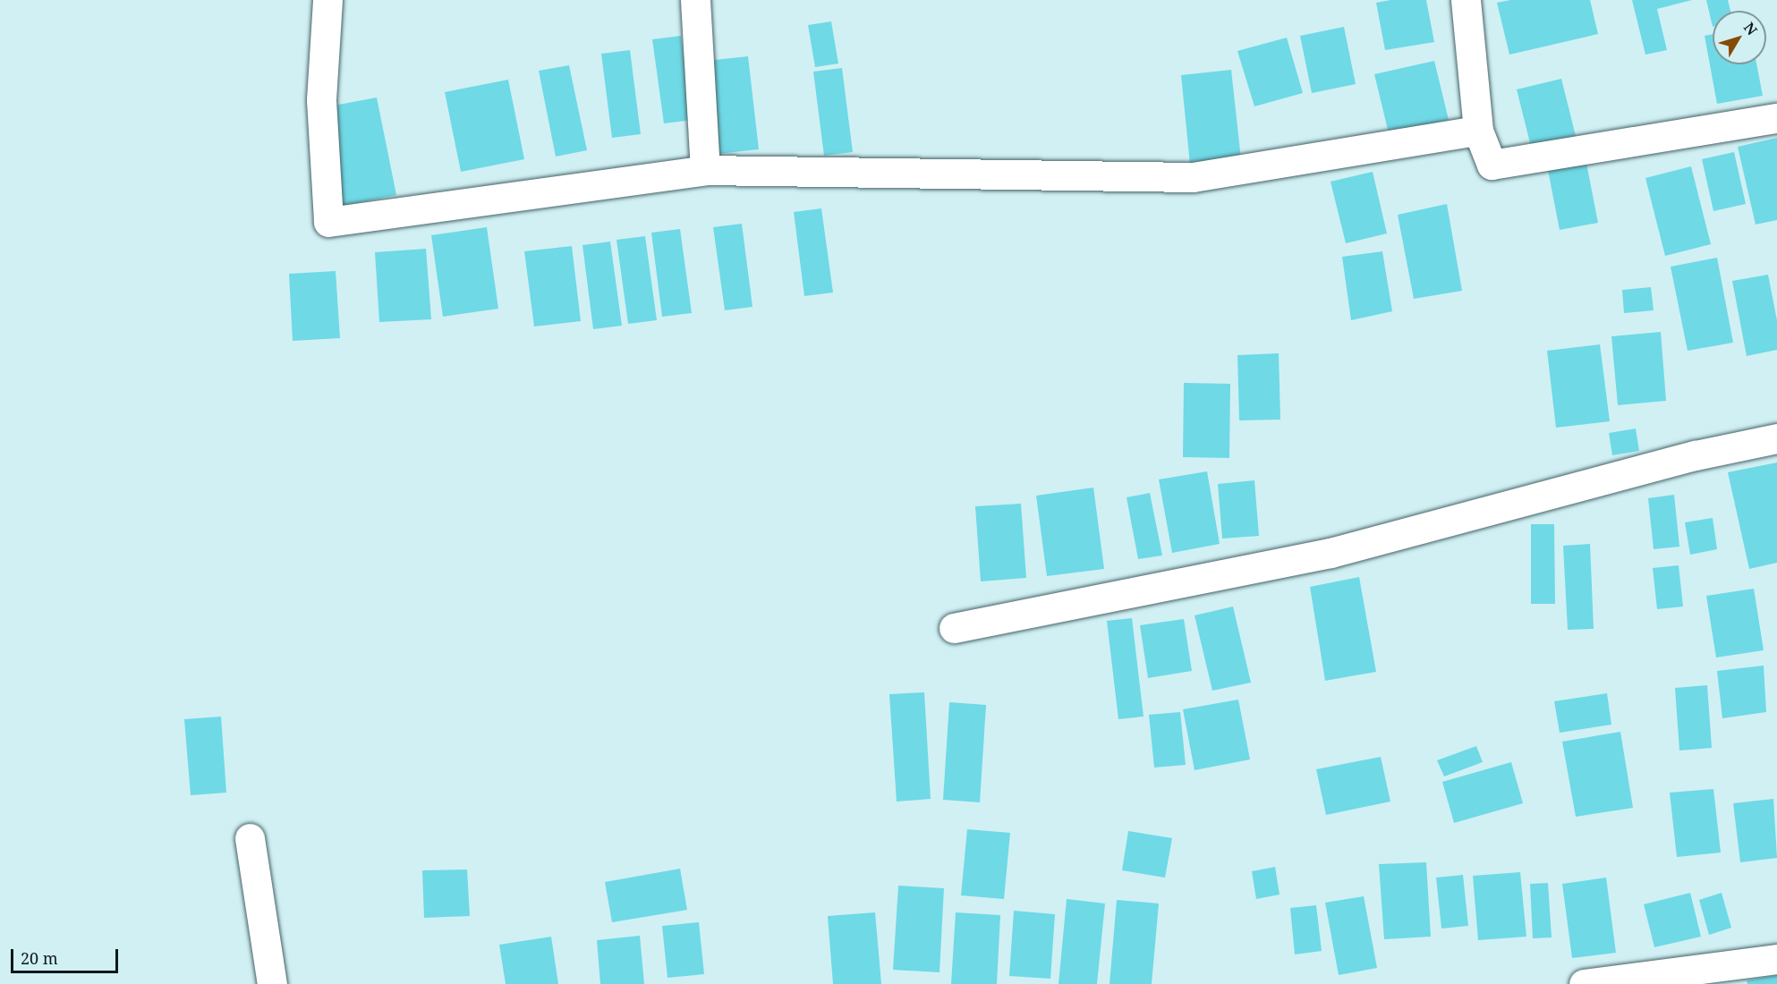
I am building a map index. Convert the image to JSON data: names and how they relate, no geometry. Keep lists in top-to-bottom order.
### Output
{
  "scale_bar": "20 m",
  "north": "top right"
}
